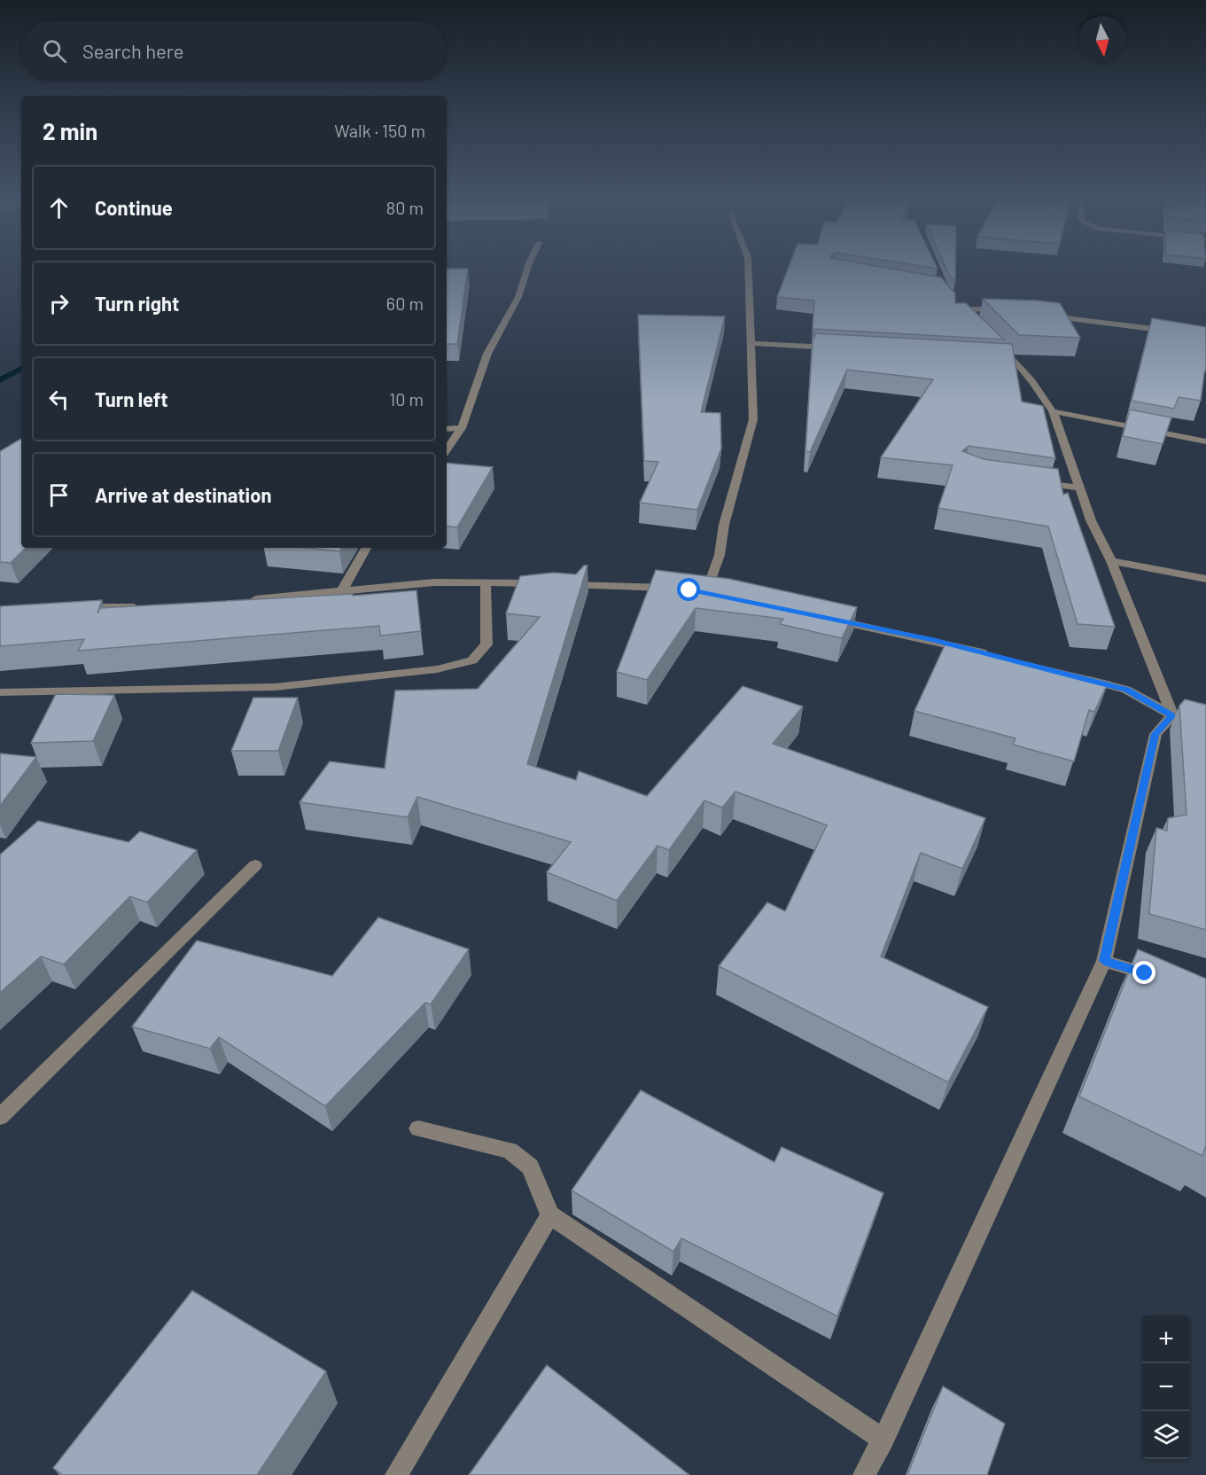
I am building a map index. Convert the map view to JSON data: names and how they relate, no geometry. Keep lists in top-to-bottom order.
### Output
{
  "north": "bottom",
  "page": {
    "search": "Search here",
    "heading": ["2 min", "Walk · 150 m"],
    "list": [
      ["Continue", "80 m"],
      ["Turn right", "60 m"],
      ["Turn left", "10 m"],
      "Arrive at destination"
    ],
    "map_buttons": ["+", "−"]
  }
}
